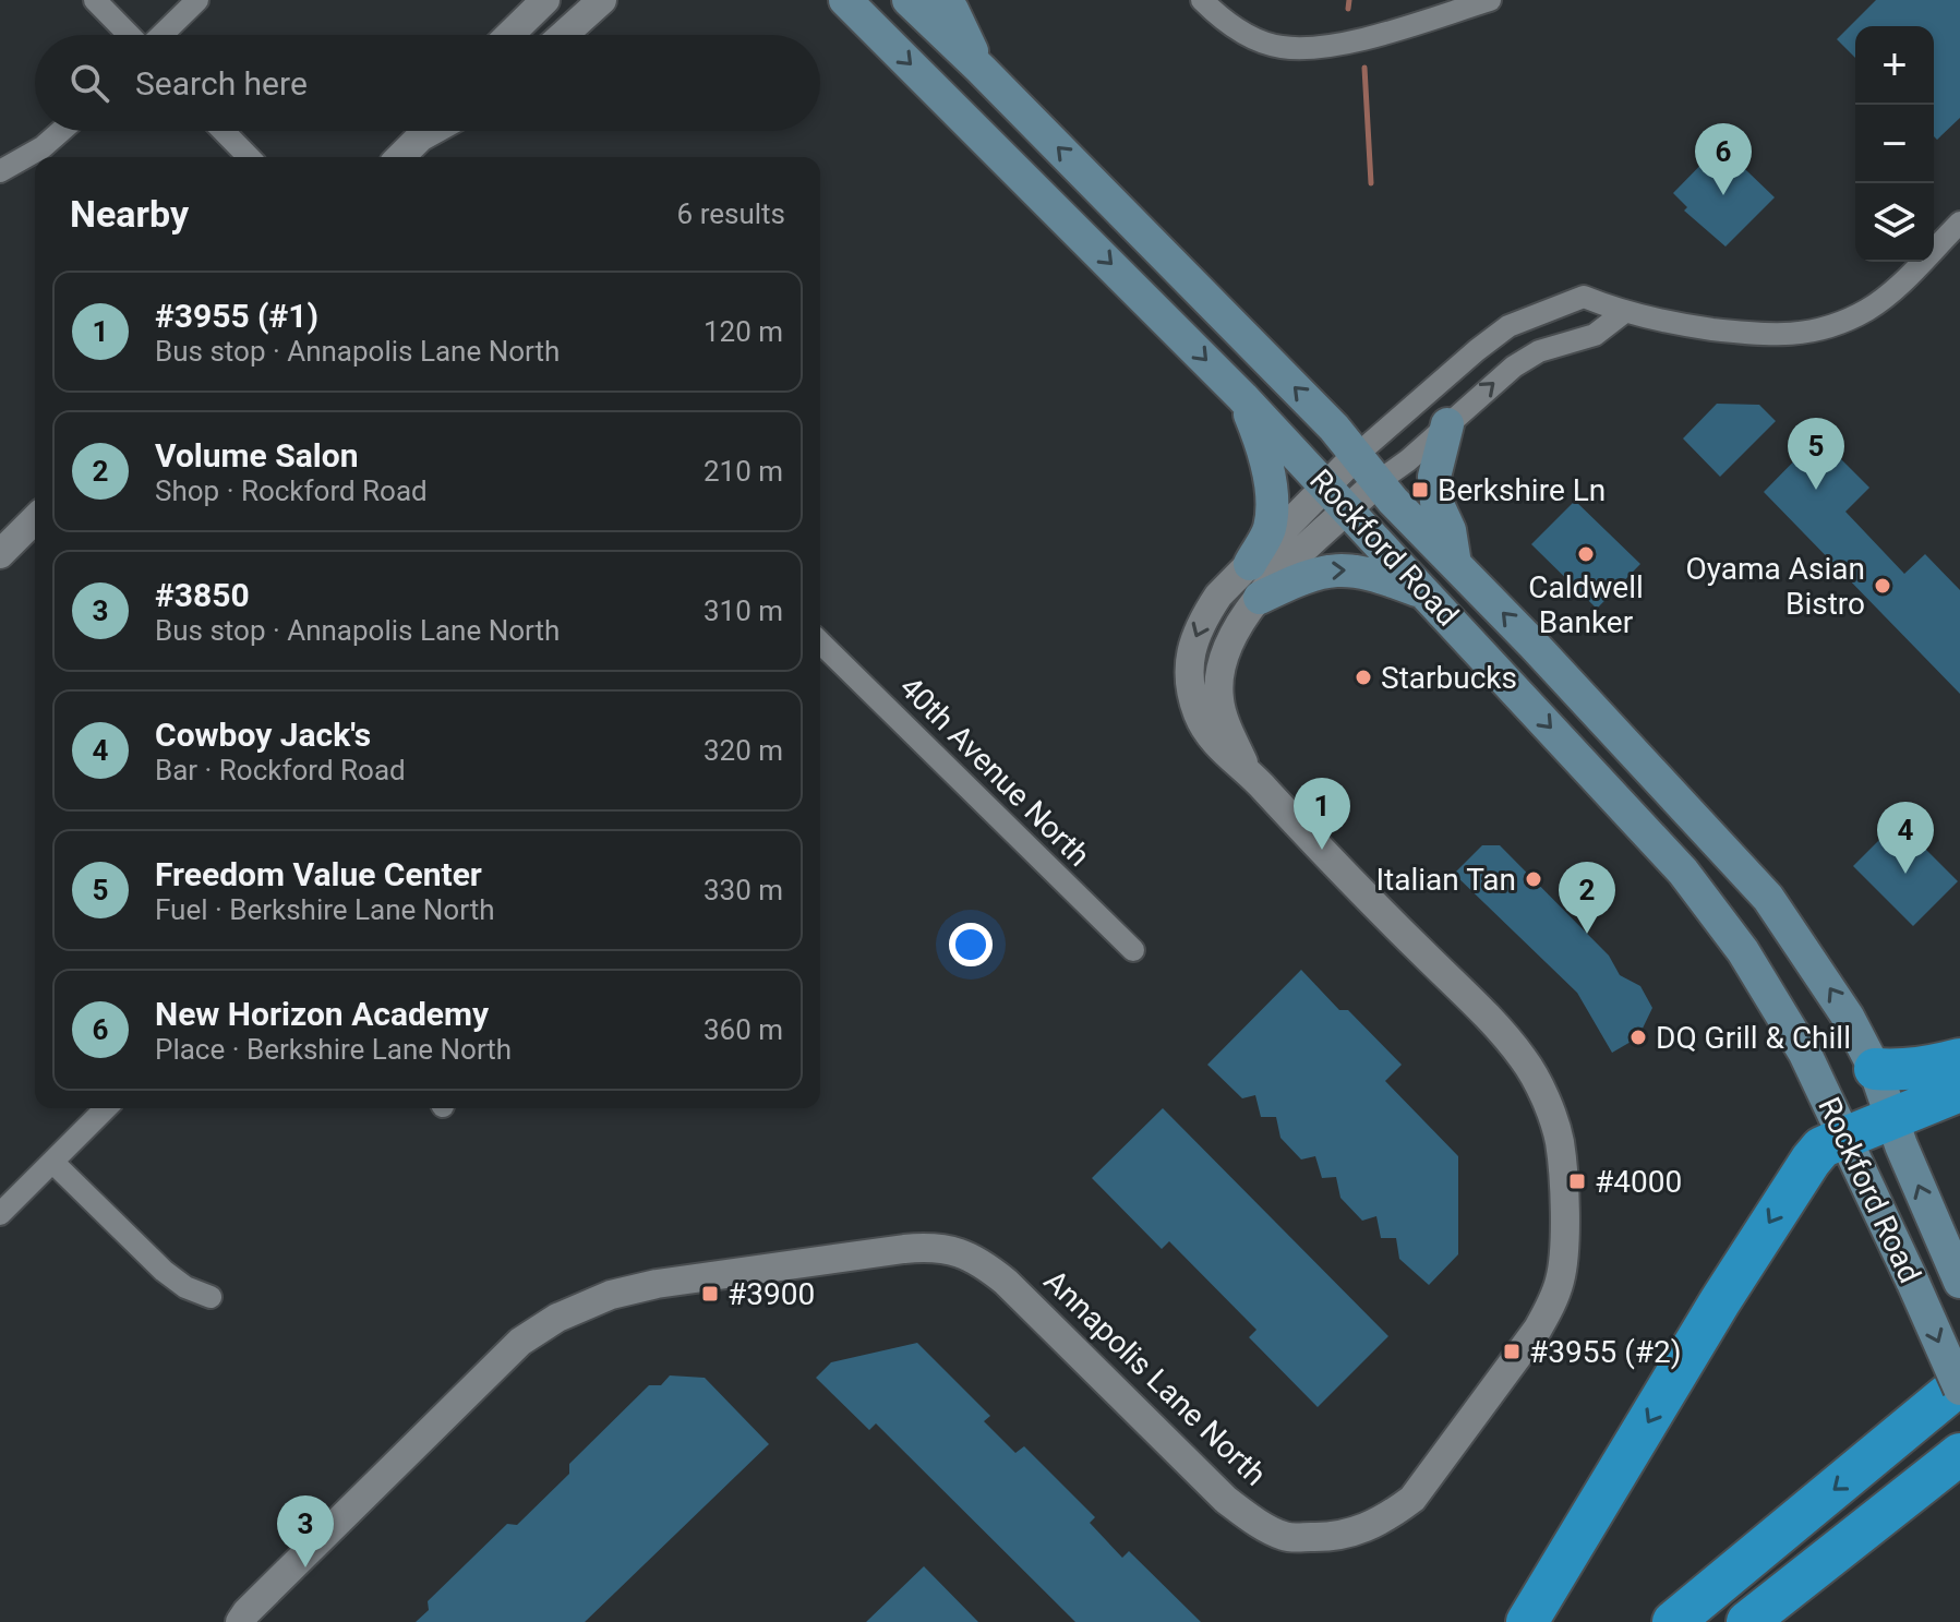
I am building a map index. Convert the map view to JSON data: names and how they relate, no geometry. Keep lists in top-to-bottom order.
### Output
{
  "streets": {
    "main road": ["Rockford Road"],
    "street": ["40th Avenue North", "Annapolis Lane North"]
  },
  "crossings": [
    ["Rockford Road", "Annapolis Lane North"]
  ],
  "places": {
    "transit": [
      "Berkshire Ln",
      "#4000",
      "#3900",
      "#3955 (#2)"
    ],
    "other": [
      "Caldwell Banker",
      "Oyama Asian Bistro",
      "Starbucks",
      "Italian Tan",
      "DQ Grill & Chill"
    ]
  },
  "page": {
    "map_buttons": ["+", "−"],
    "search": "Search here",
    "pins": [
      "6",
      "5",
      "1",
      "4",
      "2",
      "3"
    ],
    "heading": ["Nearby", "6 results"],
    "list": [
      {
        "mark": "1",
        "name": "#3955 (#1)",
        "note": "Bus stop · Annapolis Lane North",
        "value": "120 m"
      },
      {
        "mark": "2",
        "name": "Volume Salon",
        "note": "Shop · Rockford Road",
        "value": "210 m"
      },
      {
        "mark": "3",
        "name": "#3850",
        "note": "Bus stop · Annapolis Lane North",
        "value": "310 m"
      },
      {
        "mark": "4",
        "name": "Cowboy Jack's",
        "note": "Bar · Rockford Road",
        "value": "320 m"
      },
      {
        "mark": "5",
        "name": "Freedom Value Center",
        "note": "Fuel · Berkshire Lane North",
        "value": "330 m"
      },
      {
        "mark": "6",
        "name": "New Horizon Academy",
        "note": "Place · Berkshire Lane North",
        "value": "360 m"
      }
    ]
  }
}
